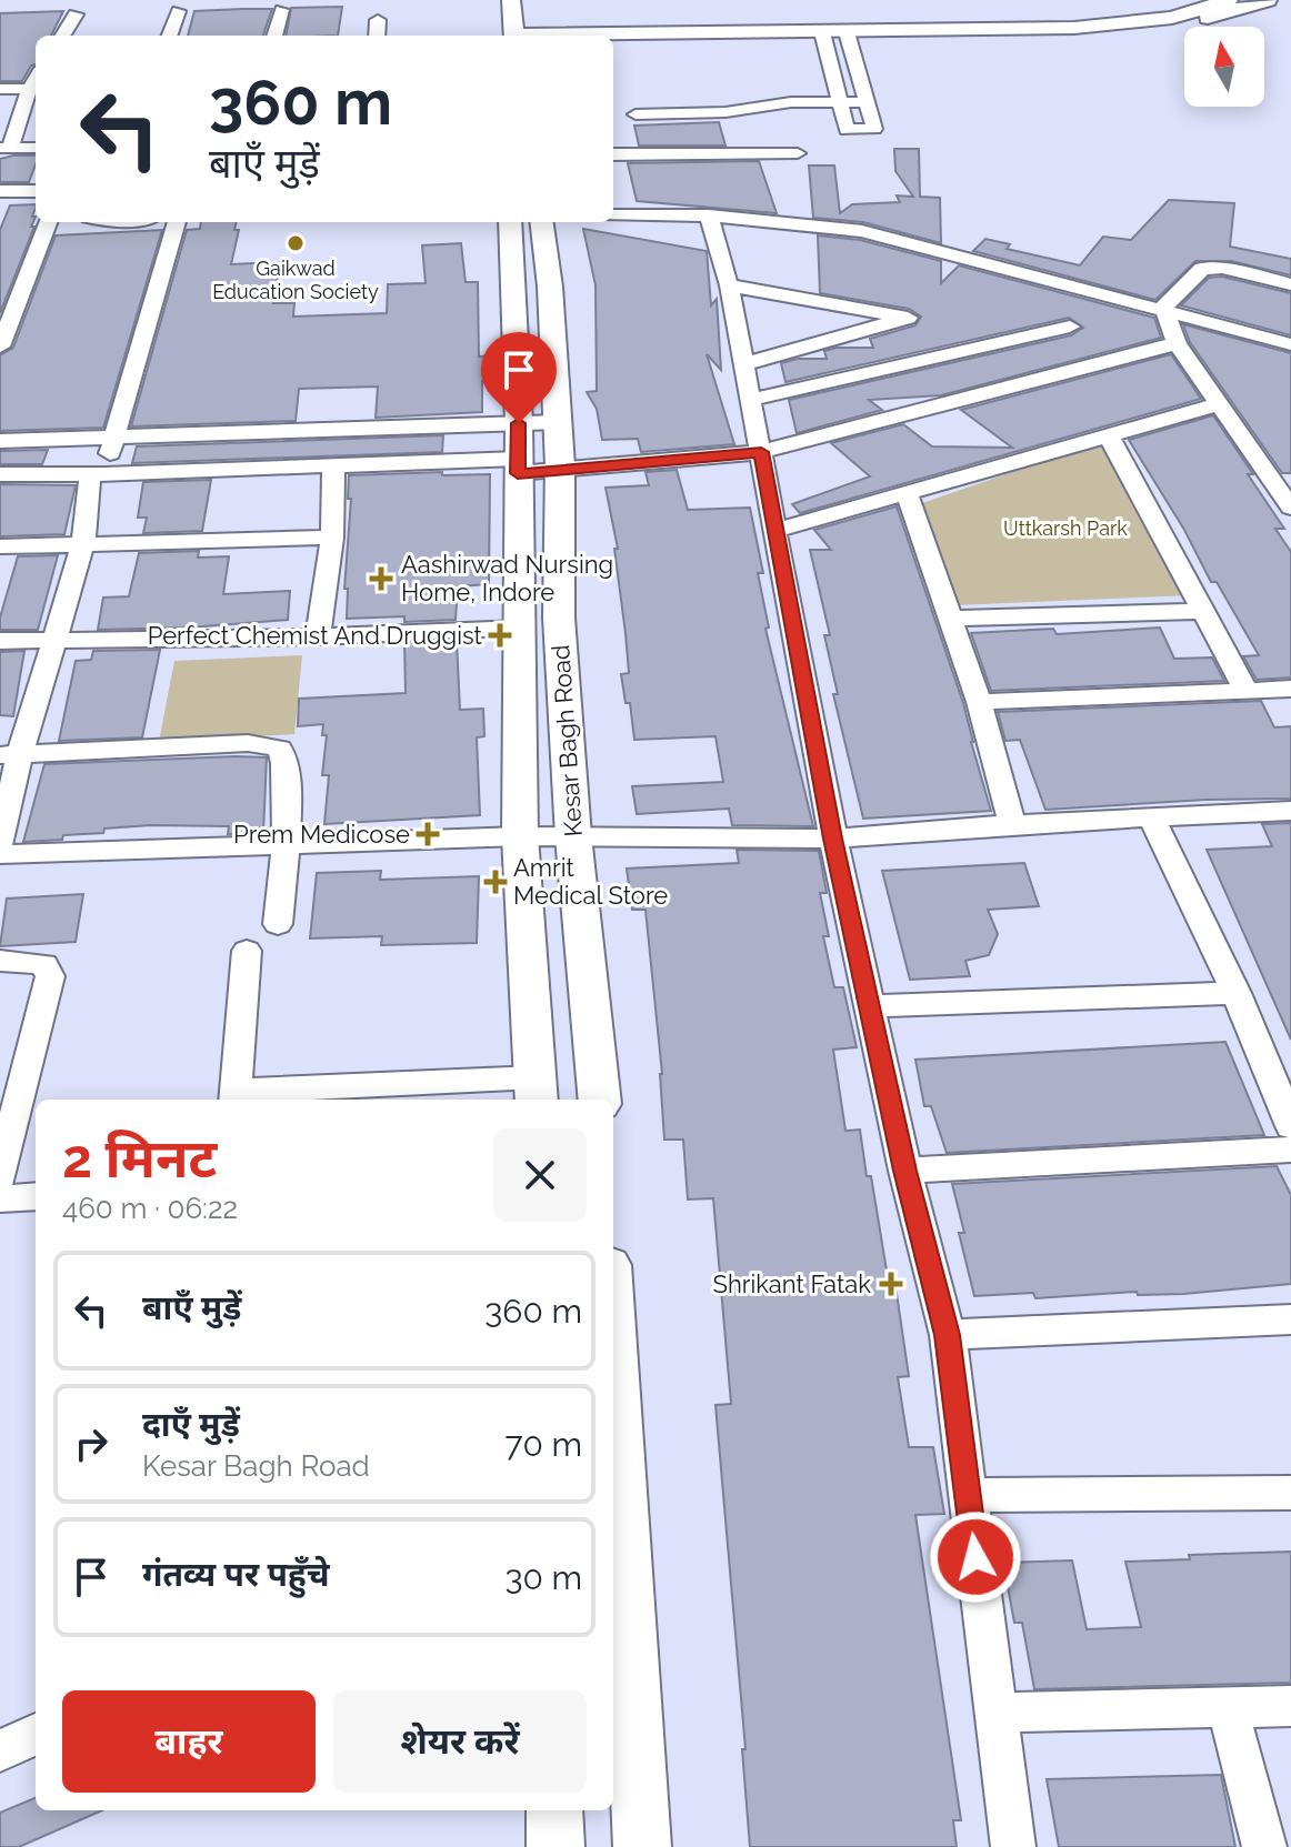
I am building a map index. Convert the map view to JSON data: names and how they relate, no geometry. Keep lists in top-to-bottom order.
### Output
{
  "streets": {
    "main road": ["Kesar Bagh Road"]
  },
  "parks": ["Uttkarsh Park"],
  "places": {
    "other": ["Gaikwad Education Society"],
    "health": [
      "Aashirwad Nursing Home, Indore",
      "Perfect Chemist And Druggist",
      "Prem Medicose",
      "Amrit Medical Store",
      "Shrikant Fatak"
    ]
  },
  "north": "top",
  "page": {
    "turn": ["360 m", "बाएँ मुड़ें"],
    "heading": ["2 मिनट", "460 m · 06:22"],
    "list": [
      {
        "name": "बाएँ मुड़ें",
        "value": "360 m"
      },
      {
        "name": "दाएँ मुड़ें",
        "note": "Kesar Bagh Road",
        "value": "70 m"
      },
      {
        "name": "गंतव्य पर पहुँचे",
        "value": "30 m"
      }
    ],
    "buttons": ["बाहर", "शेयर करें"]
  }
}
